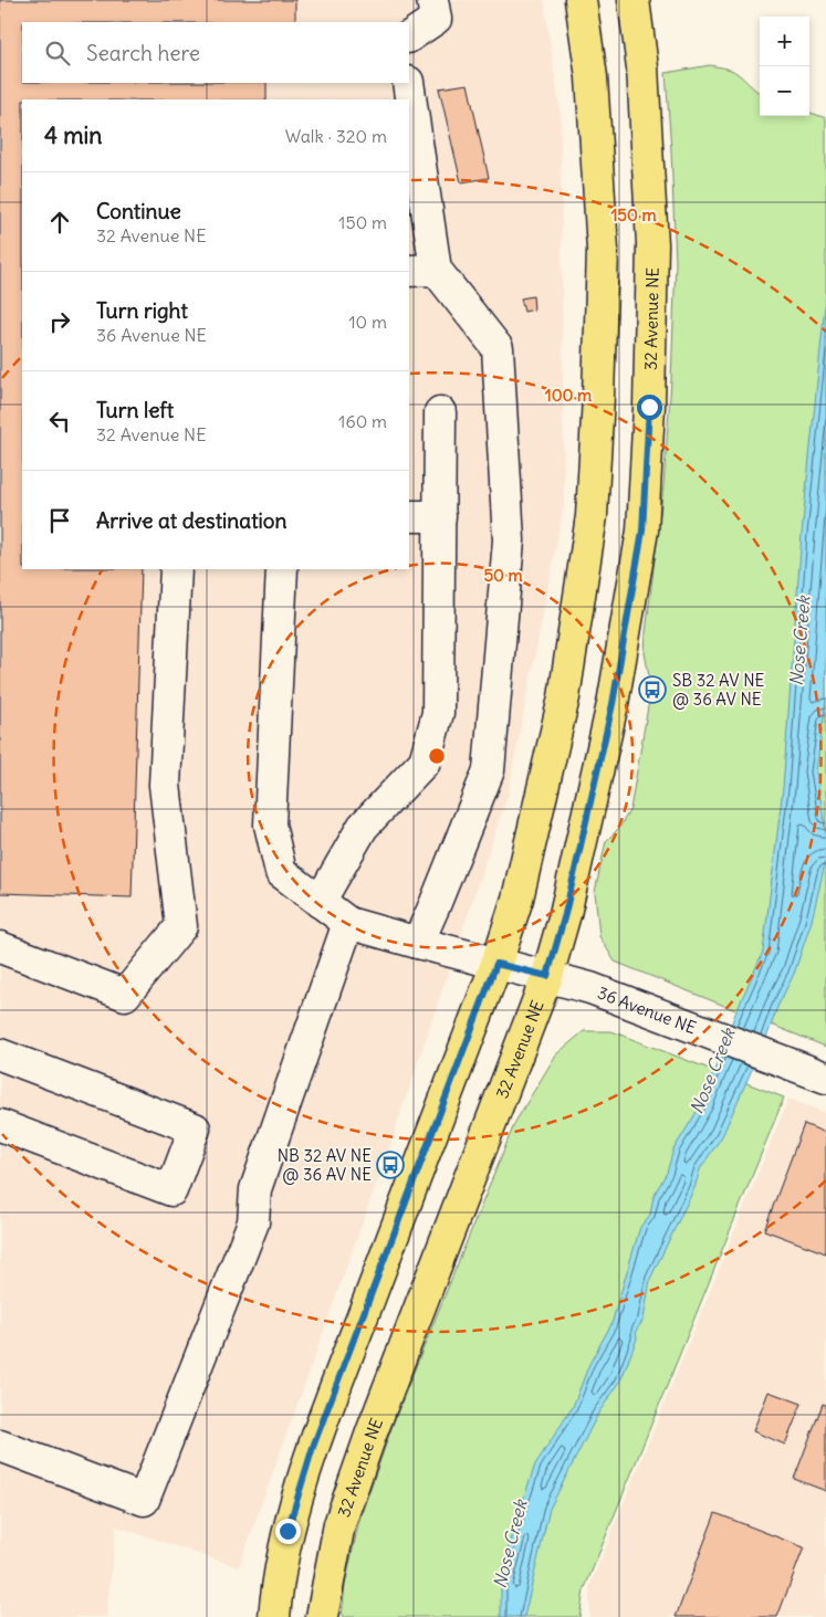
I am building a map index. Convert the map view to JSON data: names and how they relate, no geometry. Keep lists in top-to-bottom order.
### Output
{
  "streets": {
    "main road": ["32 Avenue NE"],
    "street": ["36 Avenue NE"]
  },
  "crossings": [
    ["32 Avenue NE", "36 Avenue NE"]
  ],
  "water": ["Nose Creek"],
  "places": {
    "bus stop": ["SB 32 AV NE @ 36 AV NE", "NB 32 AV NE @ 36 AV NE"]
  },
  "page": {
    "map_buttons": ["+", "−"],
    "search": "Search here",
    "heading": ["4 min", "Walk · 320 m"],
    "list": [
      ["Continue", "32 Avenue NE", "150 m"],
      ["Turn right", "36 Avenue NE", "10 m"],
      ["Turn left", "32 Avenue NE", "160 m"],
      "Arrive at destination"
    ]
  },
  "rings": ["150 m", "100 m", "50 m"]
}
